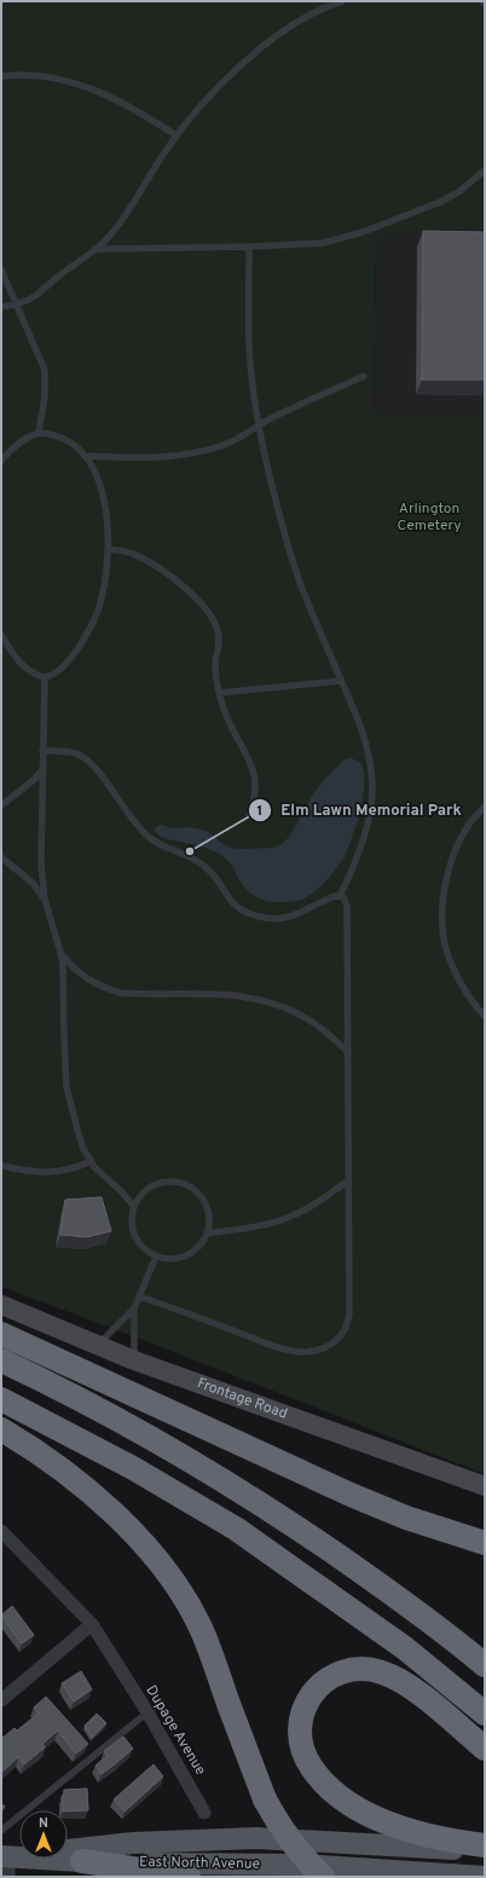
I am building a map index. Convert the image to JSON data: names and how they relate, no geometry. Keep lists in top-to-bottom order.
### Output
{
  "streets": {
    "main road": ["East North Avenue"],
    "street": ["Frontage Road", "Dupage Avenue"]
  },
  "parks": ["Arlington Cemetery"],
  "places": ["Elm Lawn Memorial Park"],
  "north": "top"
}
